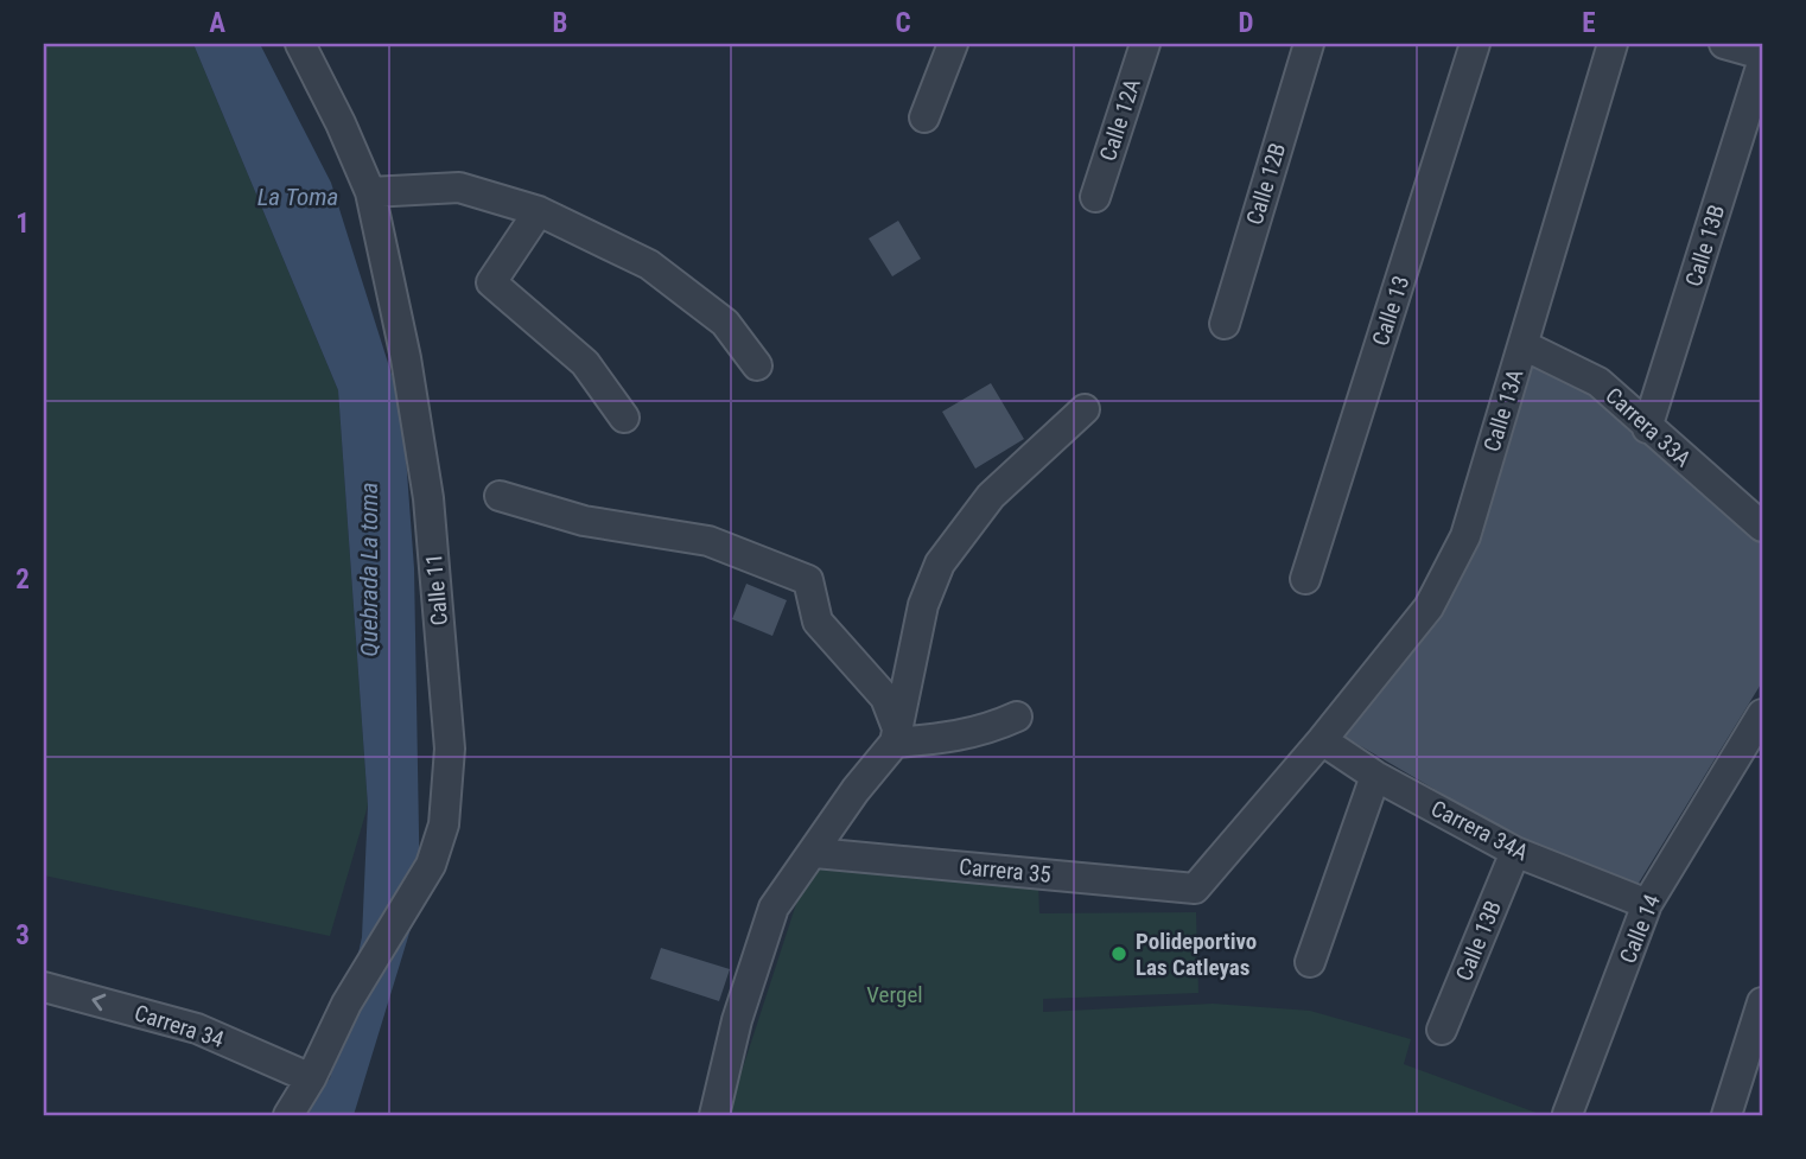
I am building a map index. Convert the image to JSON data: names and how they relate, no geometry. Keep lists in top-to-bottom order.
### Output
{
  "streets": {
    "street": [
      "Calle 12A",
      "Calle 12B",
      "Calle 13B",
      "Calle 13",
      "Calle 13A",
      "Carrera 33A",
      "Calle 11",
      "Carrera 34A",
      "Carrera 35",
      "Calle 14",
      "Carrera 34"
    ]
  },
  "crossings": [
    ["Calle 13B", "Carrera 33A"],
    ["Calle 13B", "Carrera 34A"],
    ["Calle 13A", "Carrera 33A"],
    ["Calle 13A", "Carrera 34A"],
    ["Calle 13A", "Carrera 35"],
    ["Calle 11", "Carrera 34"],
    ["Carrera 34A", "Carrera 35"],
    ["Carrera 34A", "Calle 14"]
  ],
  "one_way": ["Carrera 34"],
  "water": ["La Toma", "Quebrada La toma"],
  "parks": ["Vergel"],
  "places": ["Polideportivo Las Catleyas"],
  "grid": {
    "columns": [
      "A",
      "B",
      "C",
      "D",
      "E"
    ],
    "rows": ["1", "2", "3"]
  }
}
